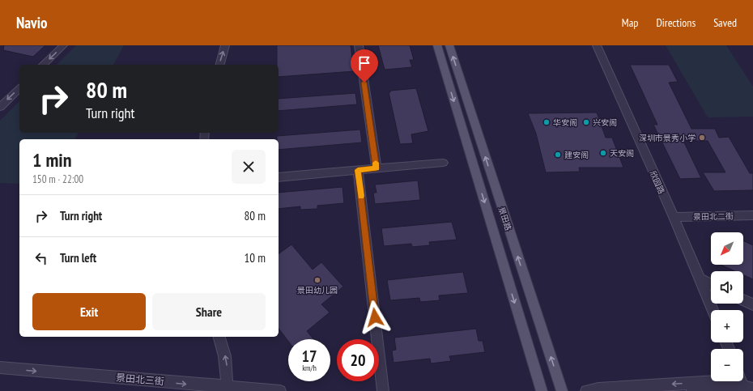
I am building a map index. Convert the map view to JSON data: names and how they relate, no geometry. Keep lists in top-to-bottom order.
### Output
{
  "streets": {
    "main road": ["景田路"],
    "street": ["欣园路", "景田北二街", "景田北三街"]
  },
  "crossings": [
    ["欣园路", "景田北二街"]
  ],
  "one_way": ["景田北三街"],
  "places": [
    "华安阁",
    "兴安阁",
    "深圳市景秀小学",
    "天安阁",
    "建安阁",
    "景田幼儿园"
  ],
  "north": "bottom left",
  "page": {
    "header": "Navio",
    "nav": ["Map", "Directions", "Saved"],
    "turn": ["80 m", "Turn right"],
    "heading": ["1 min", "150 m · 22:00"],
    "list": [
      {
        "name": "Turn right",
        "value": "80 m"
      },
      {
        "name": "Turn left",
        "value": "10 m"
      }
    ],
    "map_buttons": ["+", "−"],
    "buttons": ["Exit", "Share"],
    "speed": "17 km/h",
    "limit": "20"
  }
}
